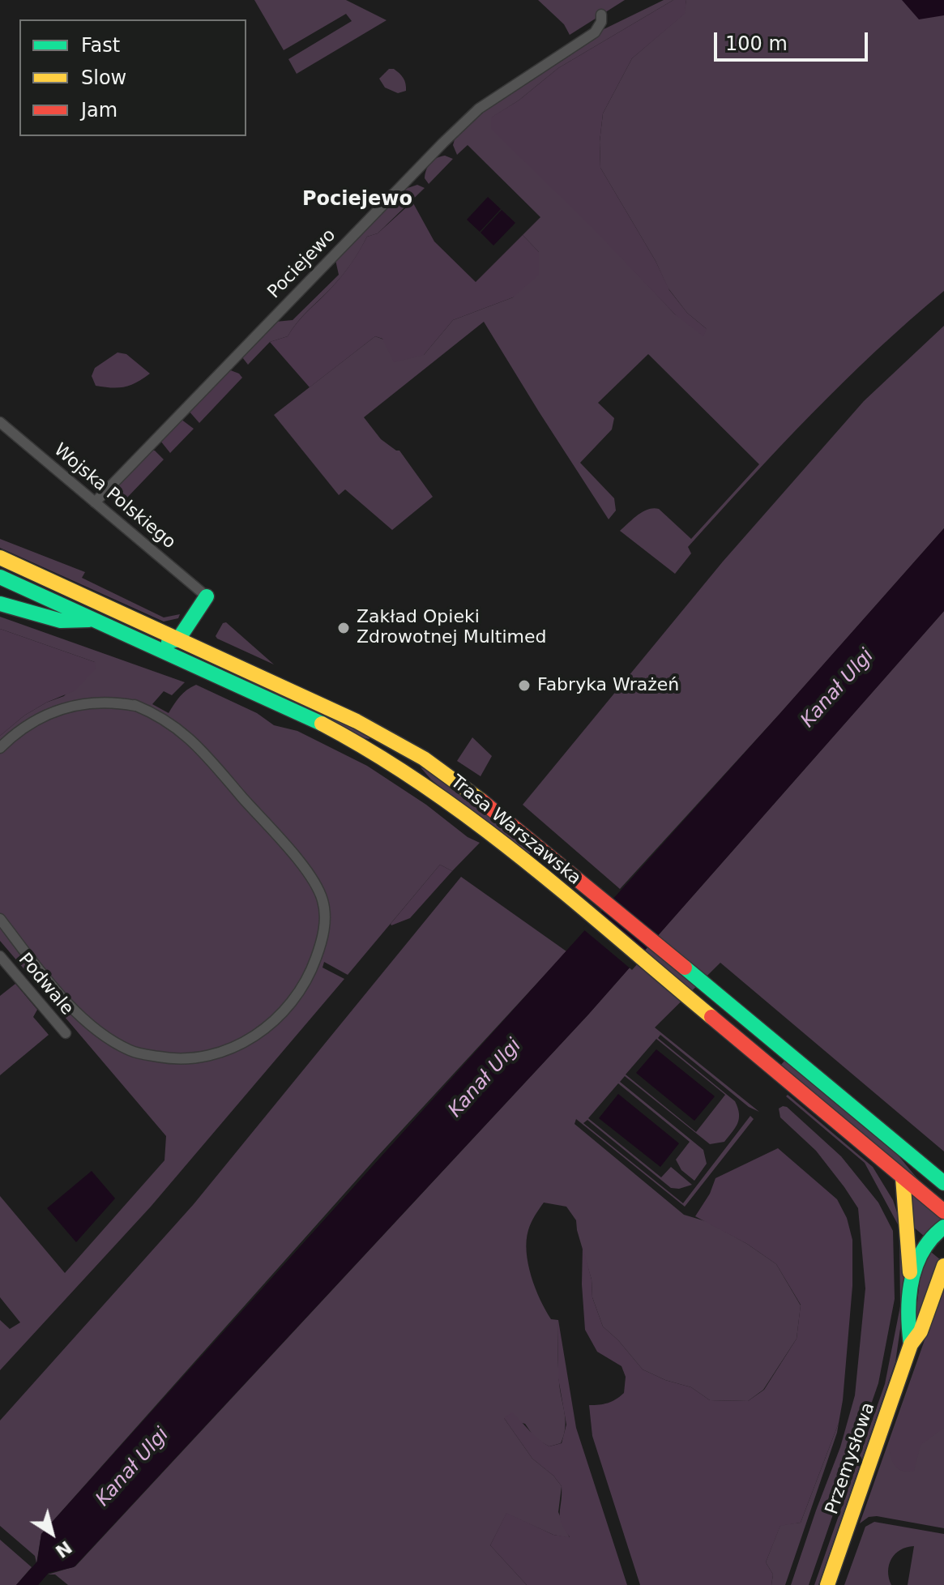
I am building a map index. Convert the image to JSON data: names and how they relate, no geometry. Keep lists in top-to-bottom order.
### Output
{
  "streets": {
    "main road": ["Trasa Warszawska", "Przemysłowa"],
    "street": ["Pociejewo", "Wojska Polskiego", "Podwale"]
  },
  "crossings": [
    ["Pociejewo", "Wojska Polskiego"]
  ],
  "districts": ["Pociejewo"],
  "water": ["Kanał Ulgi"],
  "places": ["Zakład Opieki Zdrowotnej Multimed", "Fabryka Wrażeń"],
  "legend": ["Fast", "Slow", "Jam"],
  "scale_bar": "100 m",
  "north": "bottom right"
}
